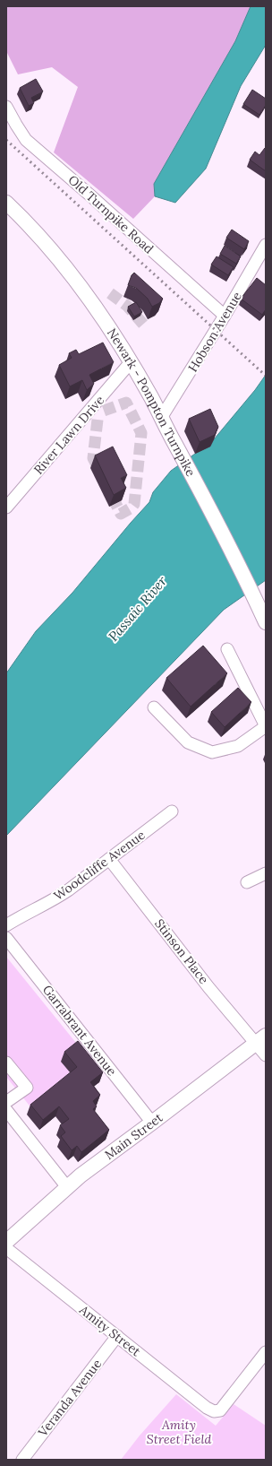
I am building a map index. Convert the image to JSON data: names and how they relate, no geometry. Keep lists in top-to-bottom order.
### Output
{
  "streets": {
    "main road": ["Newark - Pompton Turnpike", "Main Street"],
    "street": [
      "Old Turnpike Road",
      "Hobson Avenue",
      "River Lawn Drive",
      "Woodcliffe Avenue",
      "Stinson Place",
      "Garrabrant Avenue",
      "Amity Street",
      "Veranda Avenue"
    ]
  },
  "crossings": [
    ["Old Turnpike Road", "Hobson Avenue"],
    ["Hobson Avenue", "Newark - Pompton Turnpike"],
    ["Newark - Pompton Turnpike", "River Lawn Drive"],
    ["Woodcliffe Avenue", "Stinson Place"],
    ["Stinson Place", "Main Street"],
    ["Garrabrant Avenue", "Main Street"],
    ["Amity Street", "Veranda Avenue"]
  ],
  "water": ["Passaic River"],
  "parks": ["Amity Street Field"]
}
